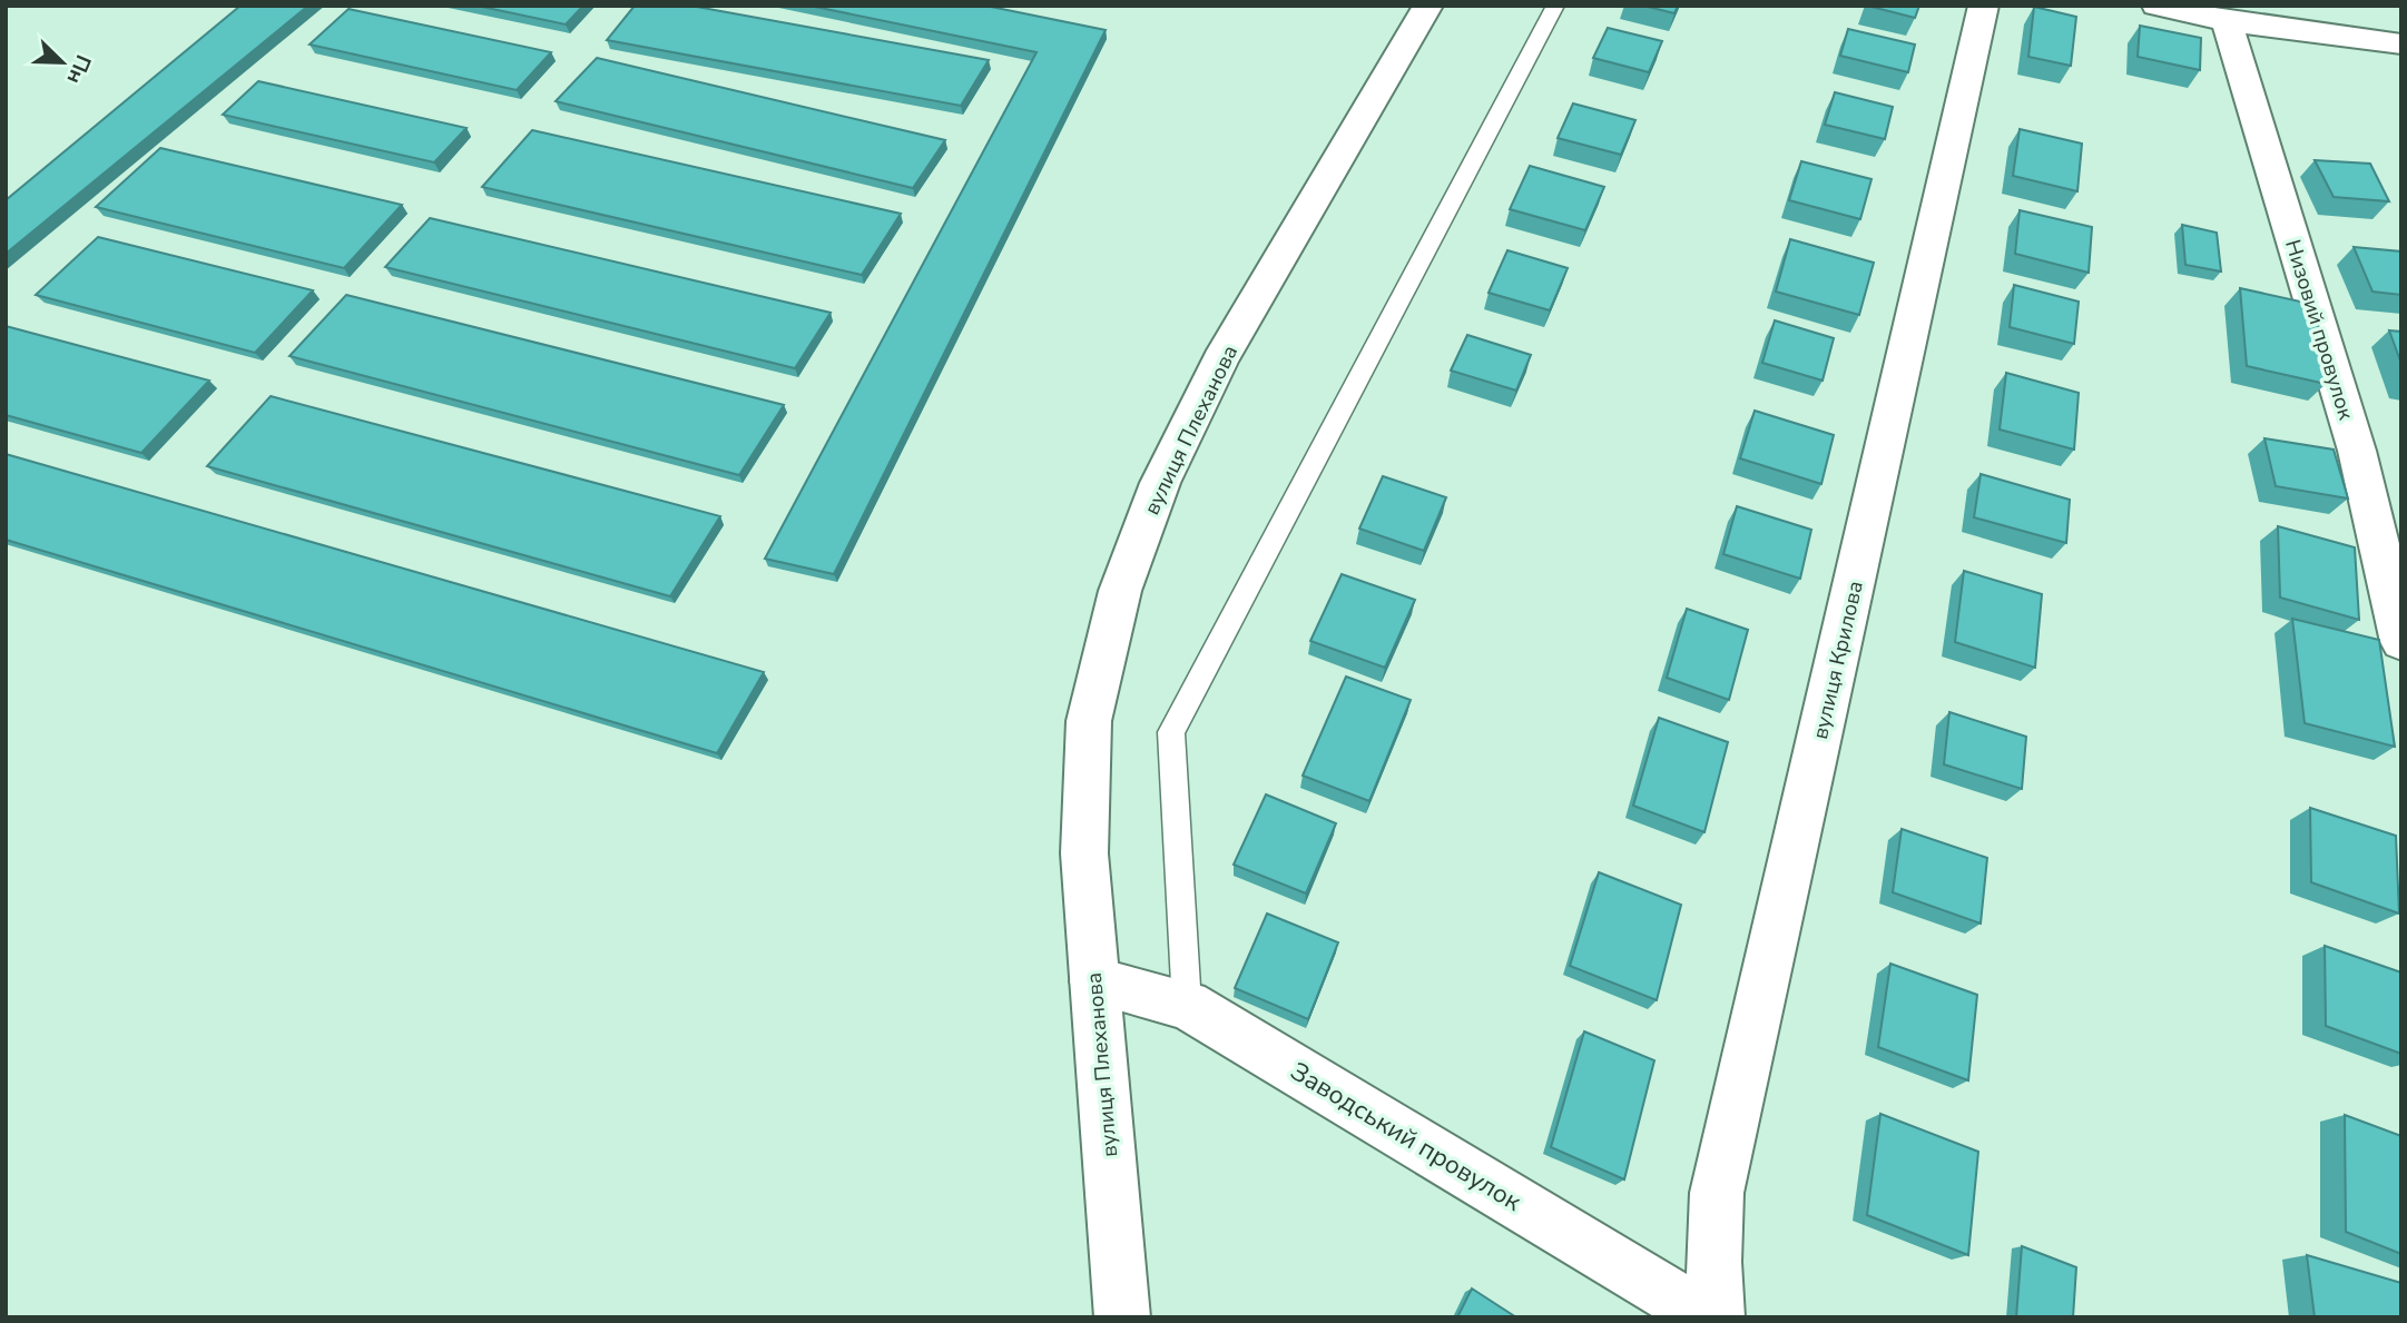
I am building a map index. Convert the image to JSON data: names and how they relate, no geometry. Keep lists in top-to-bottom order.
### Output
{
  "streets": {
    "street": [
      "Низовий провулок",
      "вулиця Плеханова",
      "вулиця Крилова",
      "Заводський провулок"
    ]
  },
  "crossings": [
    ["вулиця Плеханова", "Заводський провулок"]
  ],
  "north": "bottom right"
}
